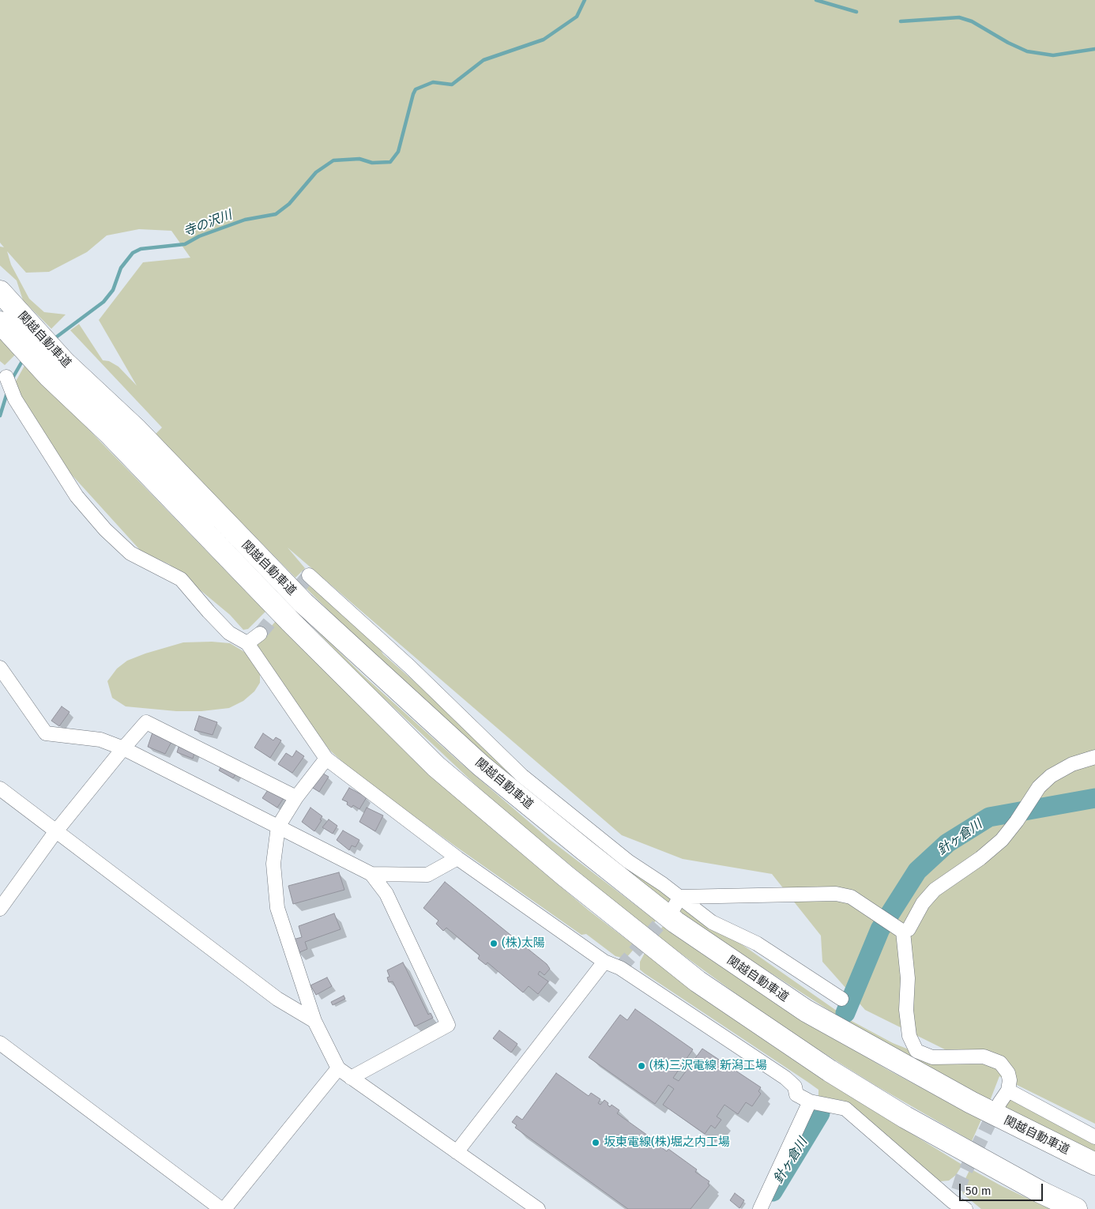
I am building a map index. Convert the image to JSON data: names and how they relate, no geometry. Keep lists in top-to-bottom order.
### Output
{
  "streets": {
    "highway": ["関越自動車道"]
  },
  "water": ["寺の沢川", "針ヶ倉川"],
  "places": ["(株)太陽", "(株)三沢電線 新潟工場", "坂東電線(株)堀之内工場"],
  "scale_bar": "50 m"
}
